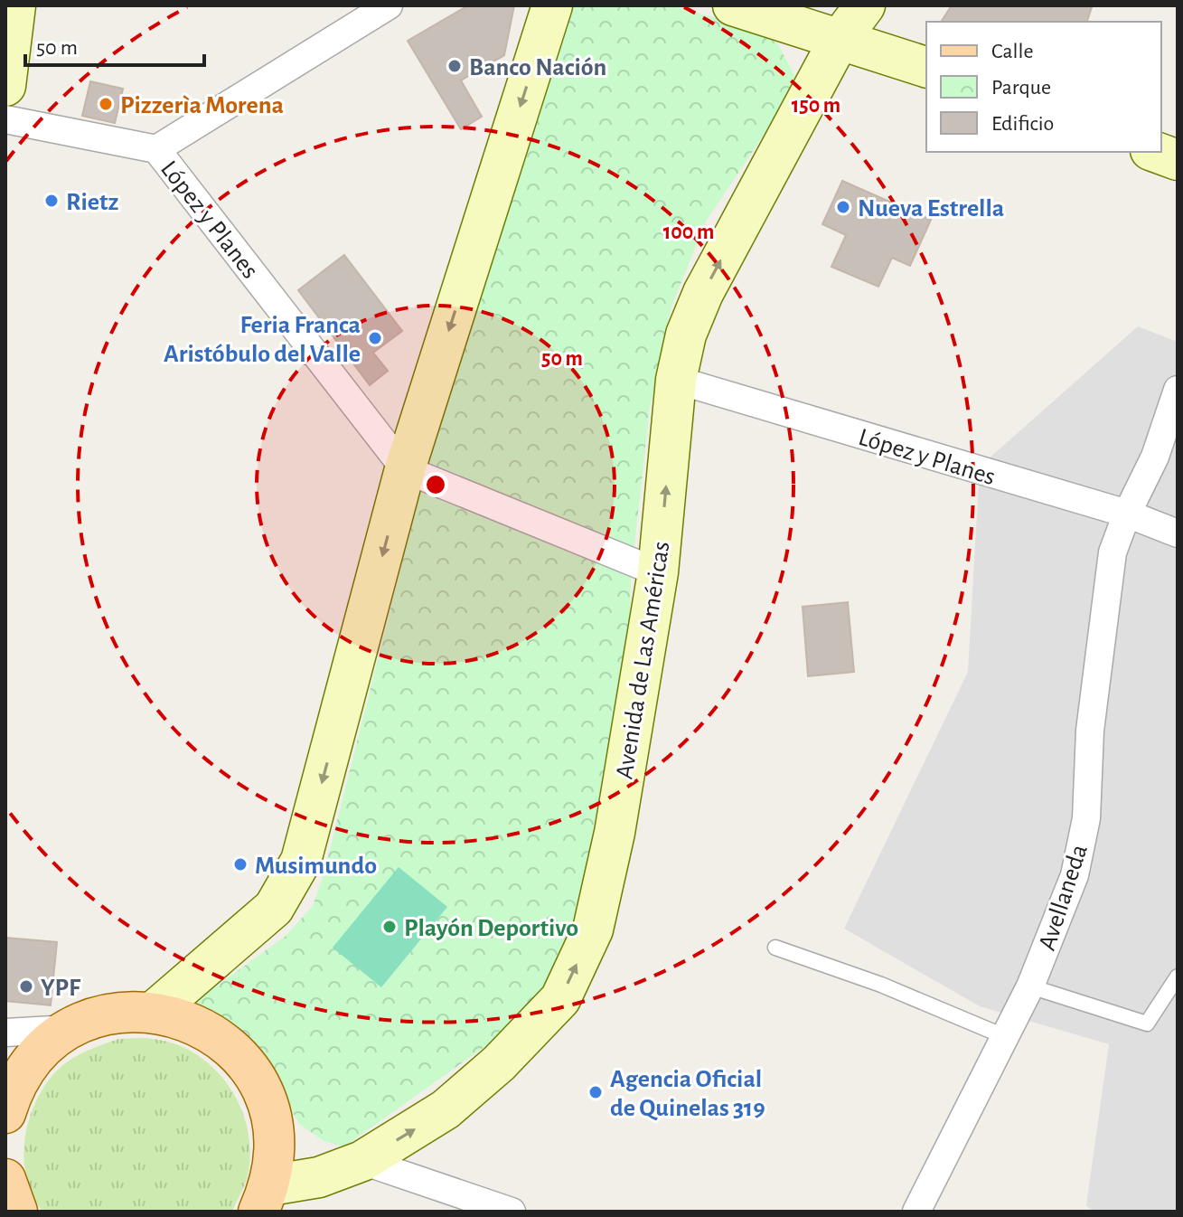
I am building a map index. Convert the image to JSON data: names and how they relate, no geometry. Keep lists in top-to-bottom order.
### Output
{
  "streets": {
    "main road": ["Avenida de Las Américas"],
    "street": ["López y Planes", "Avellaneda"]
  },
  "crossings": [
    ["López y Planes", "Avenida de Las Américas"],
    ["López y Planes", "Avellaneda"]
  ],
  "places": [
    "Banco Nación",
    "Pizzerìa Morena",
    "Rietz",
    "Nueva Estrella",
    "Feria Franca Aristóbulo del Valle",
    "Musimundo",
    "Playón Deportivo",
    "YPF",
    "Agencia Oficial de Quinelas 319"
  ],
  "legend": ["Calle", "Parque", "Edificio"],
  "scale_bar": "50 m",
  "rings": ["150 m", "100 m", "50 m"]
}
